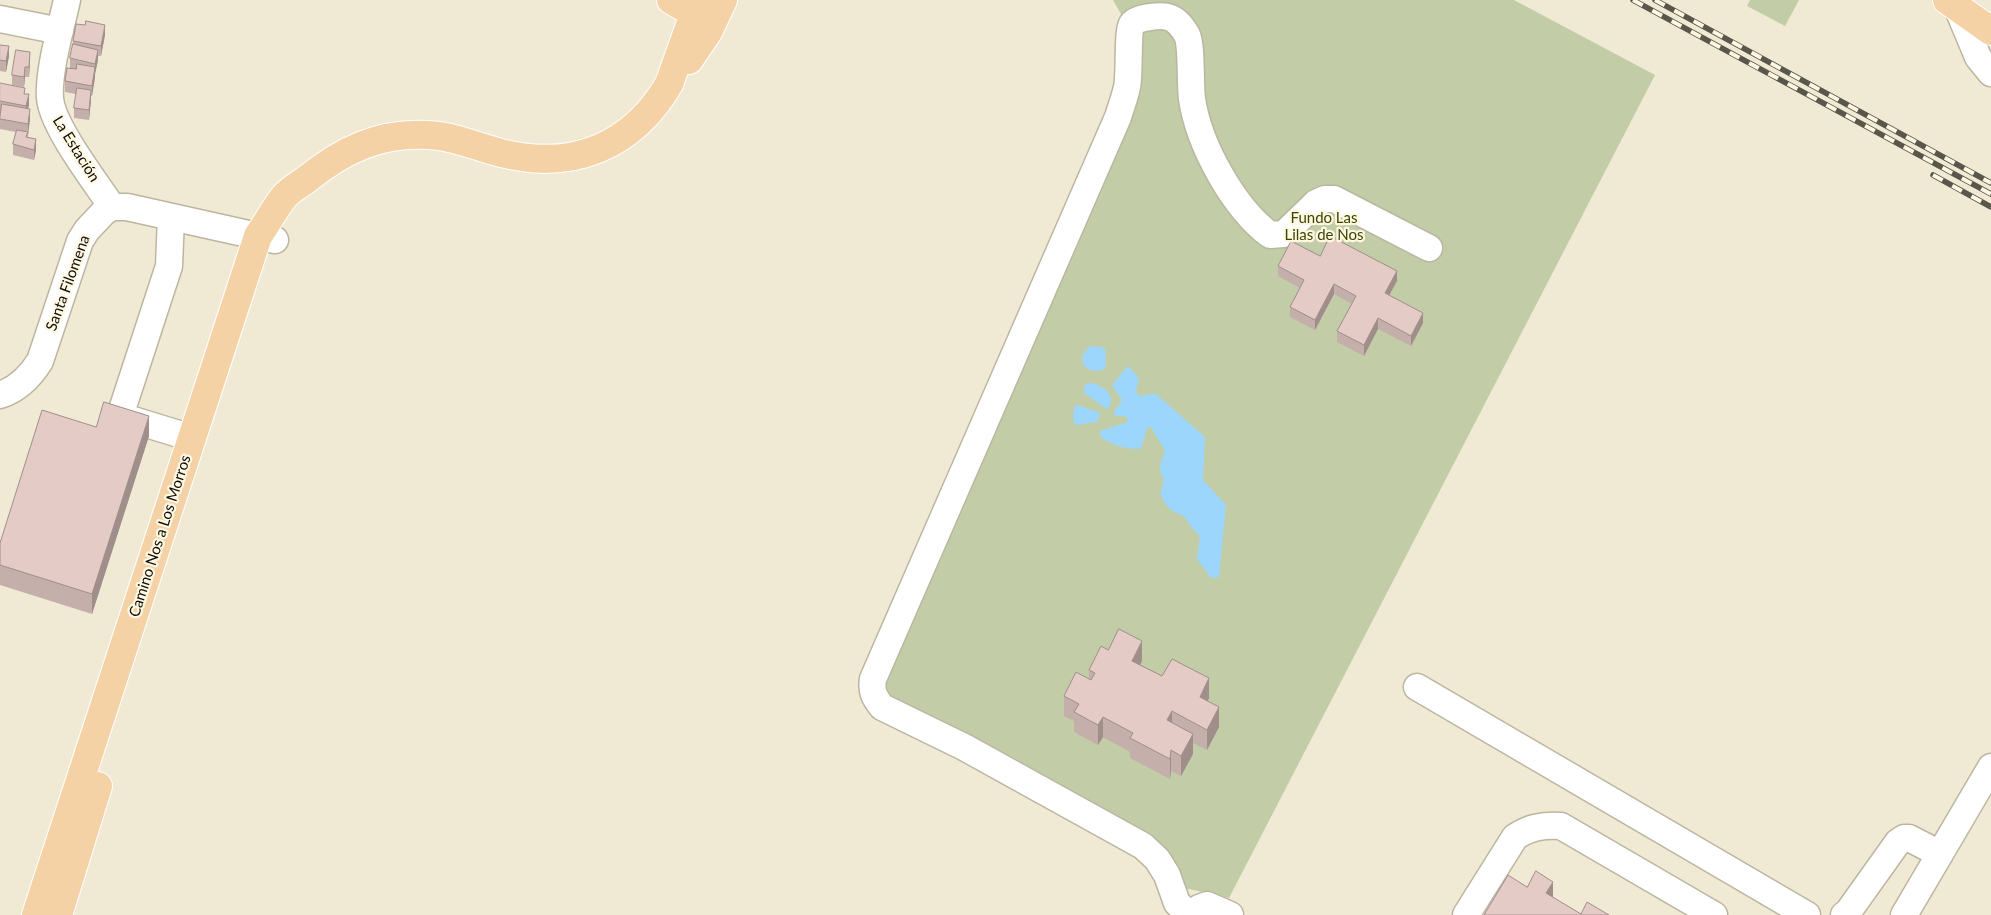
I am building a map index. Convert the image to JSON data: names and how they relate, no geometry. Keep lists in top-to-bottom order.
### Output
{
  "streets": {
    "main road": ["Camino Nos a Los Morros"],
    "street": ["La Estación", "Santa Filomena"]
  },
  "crossings": [
    ["La Estación", "Santa Filomena"]
  ],
  "parks": ["Fundo Las Lilas de Nos"]
}
